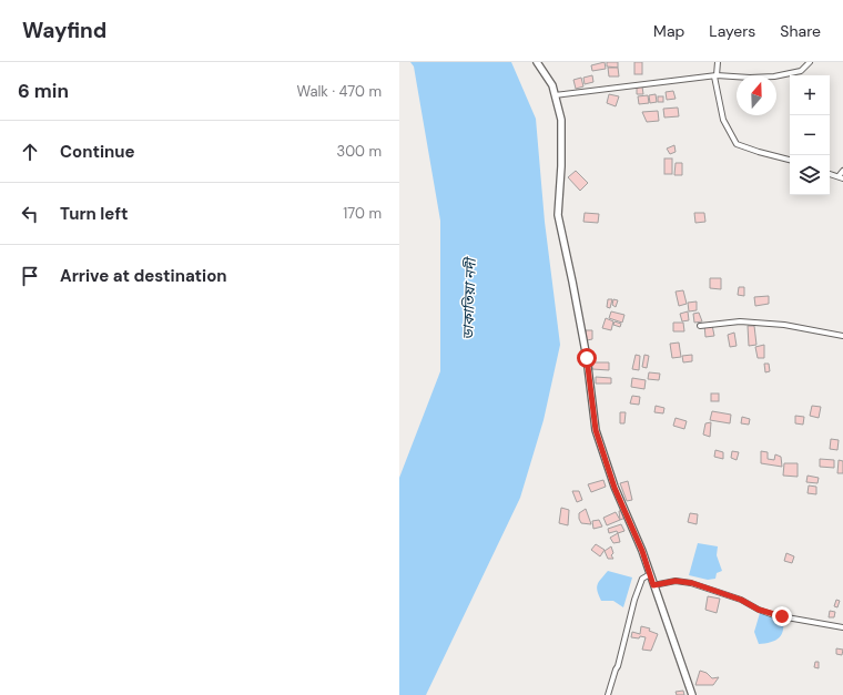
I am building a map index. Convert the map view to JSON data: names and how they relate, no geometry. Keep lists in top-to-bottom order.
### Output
{
  "water": ["ডাকাতিয়া নদী"],
  "north": "top",
  "page": {
    "header": "Wayfind",
    "nav": ["Map", "Layers", "Share"],
    "heading": ["6 min", "Walk · 470 m"],
    "map_buttons": ["+", "−"],
    "list": [
      ["Continue", "300 m"],
      ["Turn left", "170 m"],
      "Arrive at destination"
    ]
  }
}
